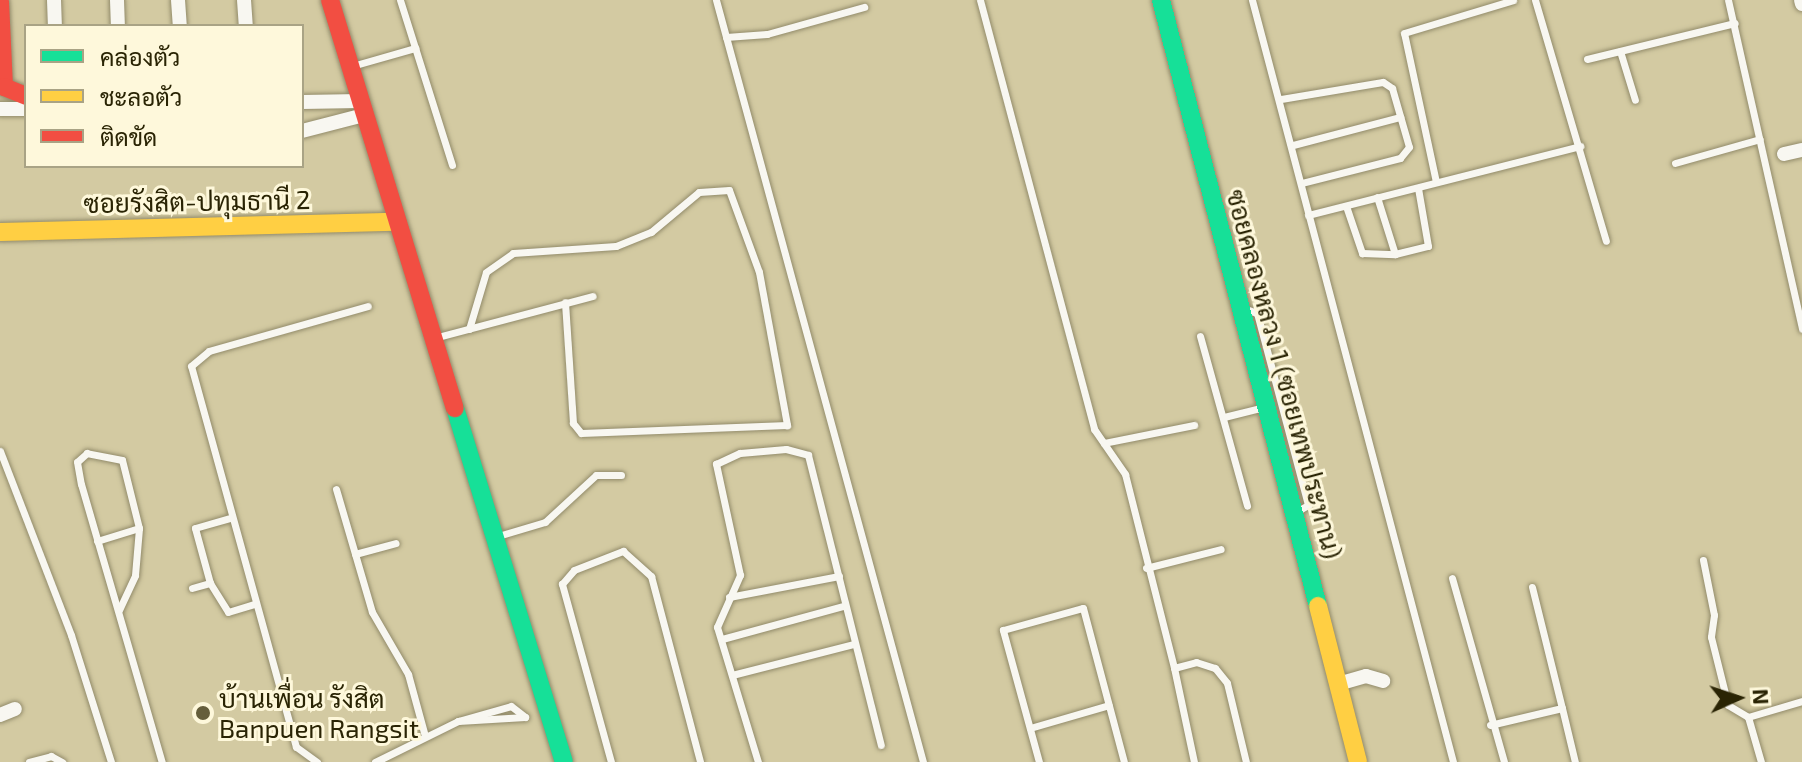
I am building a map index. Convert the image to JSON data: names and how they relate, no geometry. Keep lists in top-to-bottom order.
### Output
{
  "streets": {
    "street": ["ซอยรังสิต-ปทุมธานี 2", "ซอยคลองหลวง 1 (ซอยเทพประทาน)"]
  },
  "places": ["บ้านเพื่อน รังสิต Banpuen Rangsit"],
  "legend": ["คล่องตัว", "ชะลอตัว", "ติดขัด"],
  "north": "right"
}
